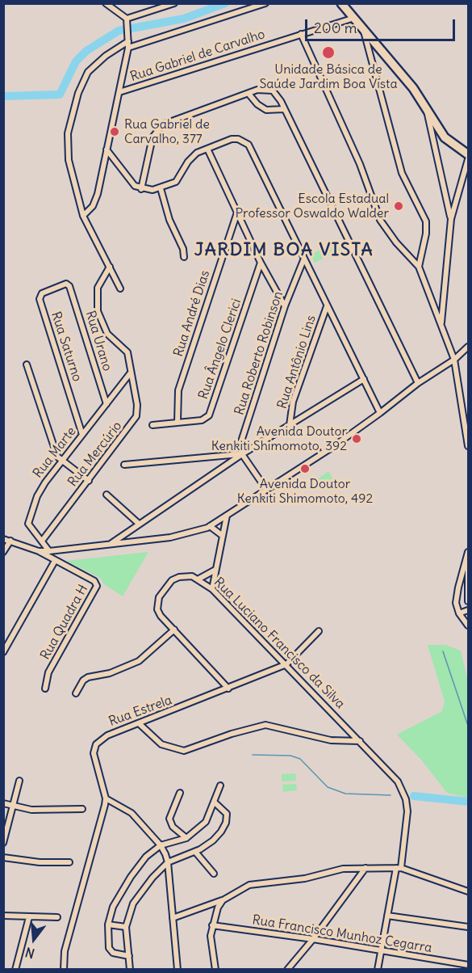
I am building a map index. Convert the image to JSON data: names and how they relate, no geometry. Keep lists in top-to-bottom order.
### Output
{
  "streets": {
    "street": [
      "Rua Gabriel de Carvalho",
      "Rua André Dias",
      "Rua Urano",
      "Rua Saturno",
      "Rua Ângelo Clerici",
      "Rua Roberto Robinson",
      "Rua Antônio Lins",
      "Rua Marte",
      "Rua Mercúrio",
      "Rua Quadra H",
      "Rua Luciano Francisco da Silva",
      "Rua Estrela",
      "Rua Francisco Munhoz Cegarra"
    ]
  },
  "crossings": [
    ["Rua André Dias", "Rua Ângelo Clerici"],
    ["Rua Urano", "Rua Saturno"],
    ["Rua Urano", "Rua Marte"],
    ["Rua Saturno", "Rua Marte"],
    ["Rua Marte", "Rua Mercúrio"],
    ["Rua Luciano Francisco da Silva", "Rua Estrela"],
    ["Rua Luciano Francisco da Silva", "Rua Francisco Munhoz Cegarra"]
  ],
  "districts": ["JARDIM BOA VISTA"],
  "places": [
    "Unidade Básica de Saúde Jardim Boa Vista",
    "Rua Gabriel de Carvalho, 377",
    "Escola Estadual Professor Oswaldo Walder",
    "Avenida Doutor Kenkiti Shimomoto, 392",
    "Avenida Doutor Kenkiti Shimomoto, 492"
  ],
  "scale_bar": "200 m",
  "north": "bottom"
}
